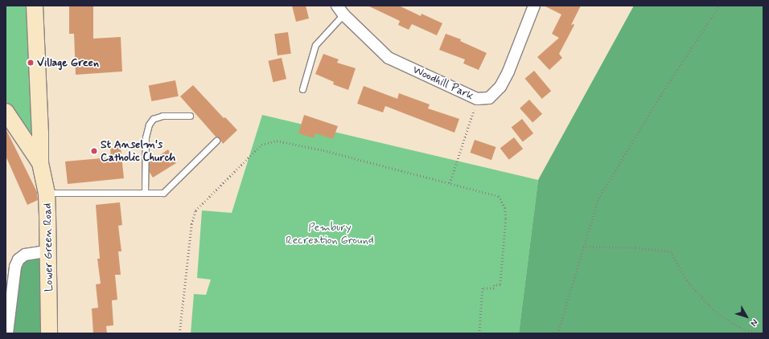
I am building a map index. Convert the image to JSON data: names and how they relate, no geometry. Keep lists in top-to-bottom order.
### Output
{
  "streets": {
    "street": ["Woodhill Park", "Lower Green Road"]
  },
  "parks": ["Pembury Recreation Ground"],
  "places": ["Village Green", "St Anselm's Catholic Church"],
  "north": "bottom right"
}
